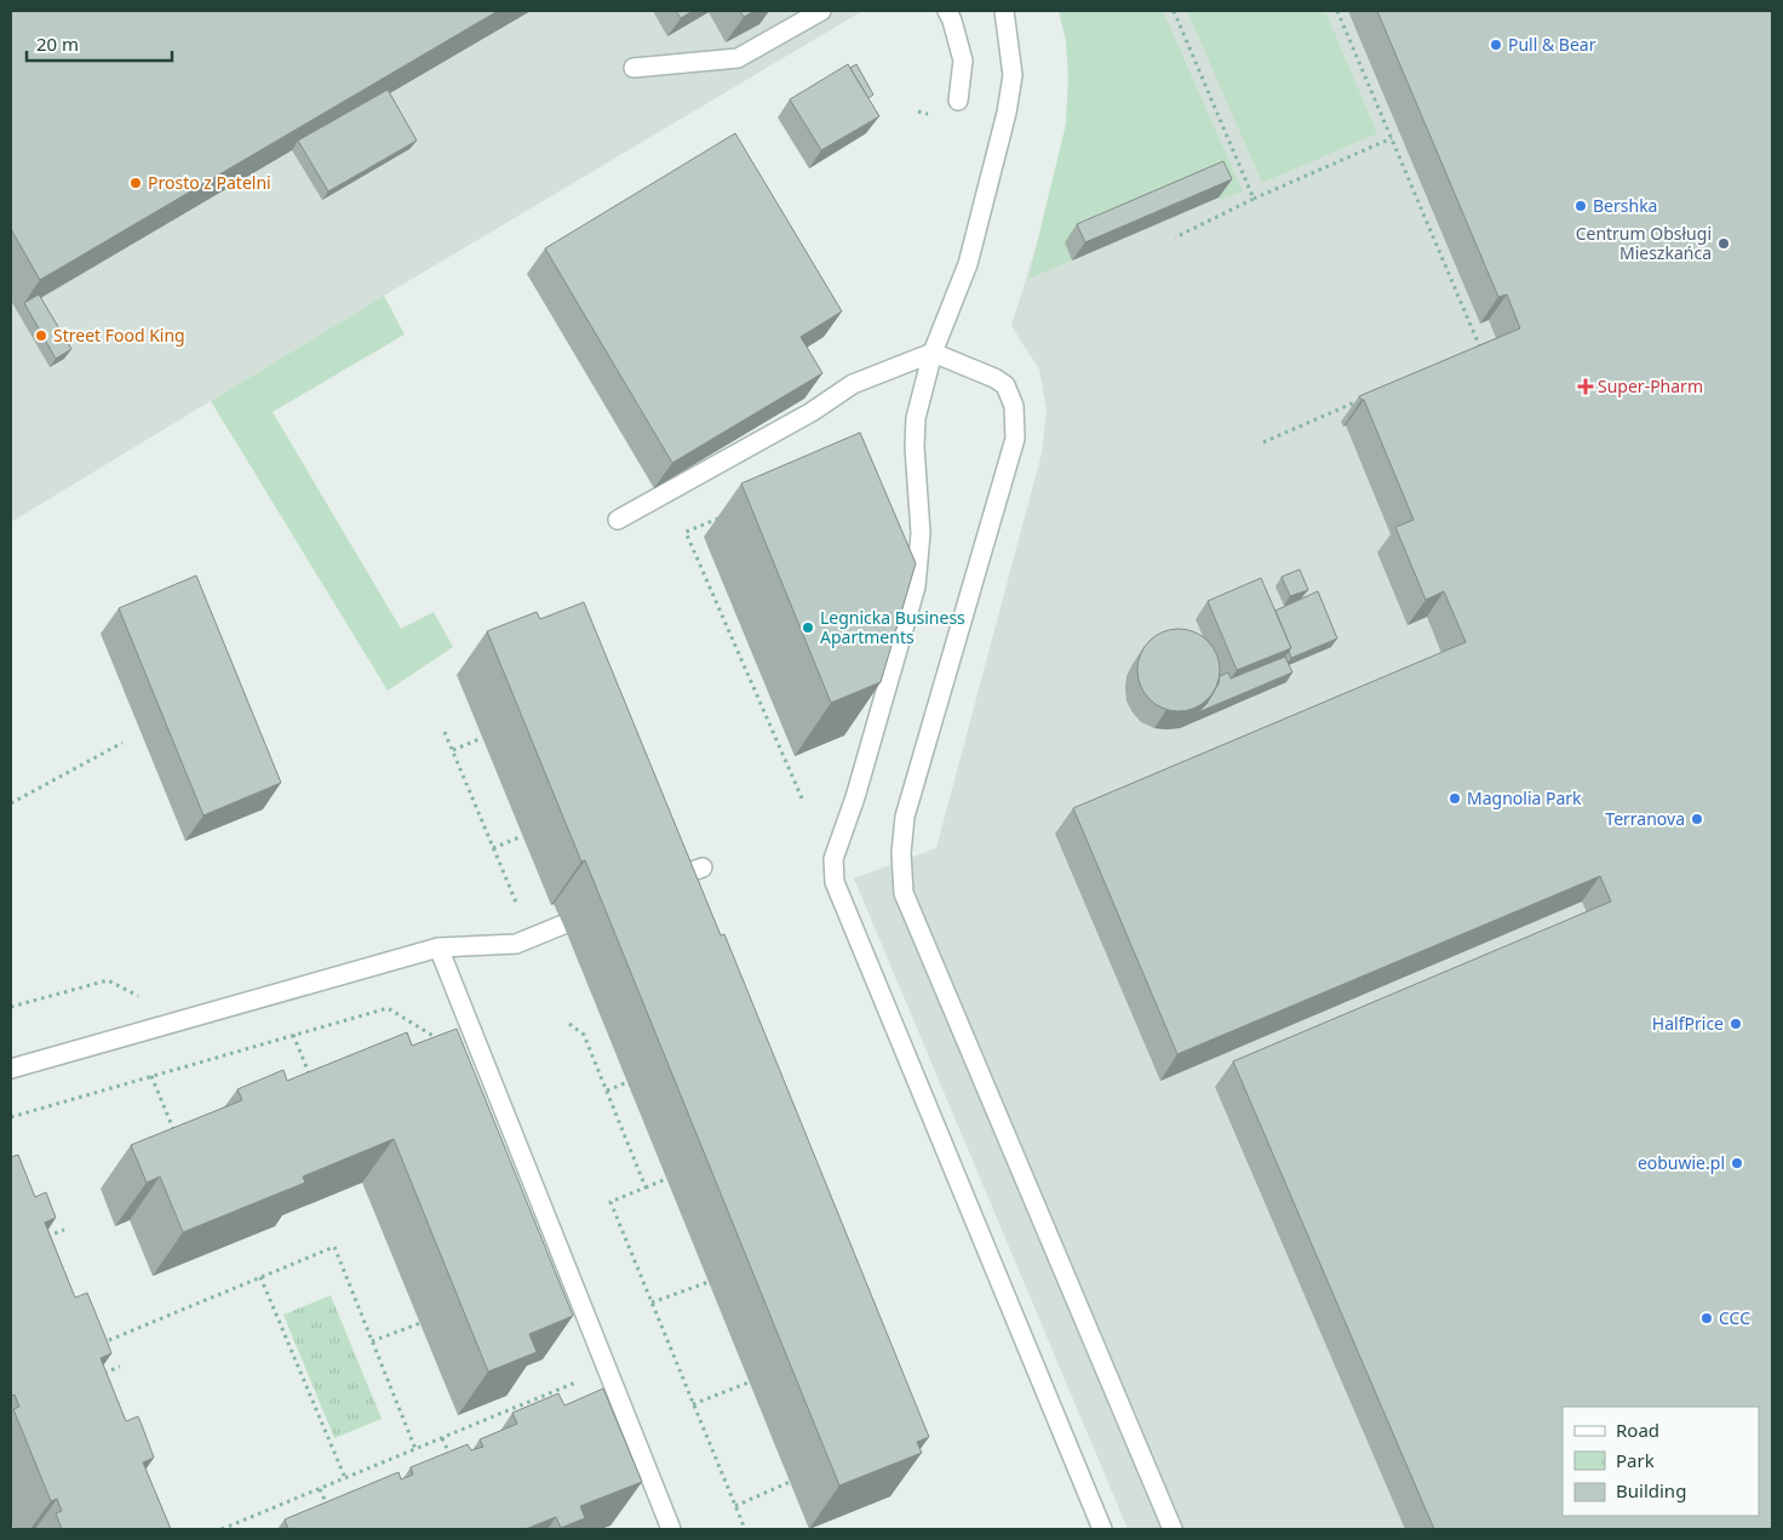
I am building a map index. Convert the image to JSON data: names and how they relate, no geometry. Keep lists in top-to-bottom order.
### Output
{
  "places": {
    "other": [
      "Pull & Bear",
      "Prosto z Patelni",
      "Bershka",
      "Centrum Obsługi Mieszkańca",
      "Street Food King",
      "Legnicka Business Apartments",
      "Magnolia Park",
      "Terranova",
      "HalfPrice",
      "eobuwie.pl",
      "CCC"
    ],
    "health": ["Super-Pharm"]
  },
  "legend": ["Road", "Park", "Building"],
  "scale_bar": "20 m"
}
